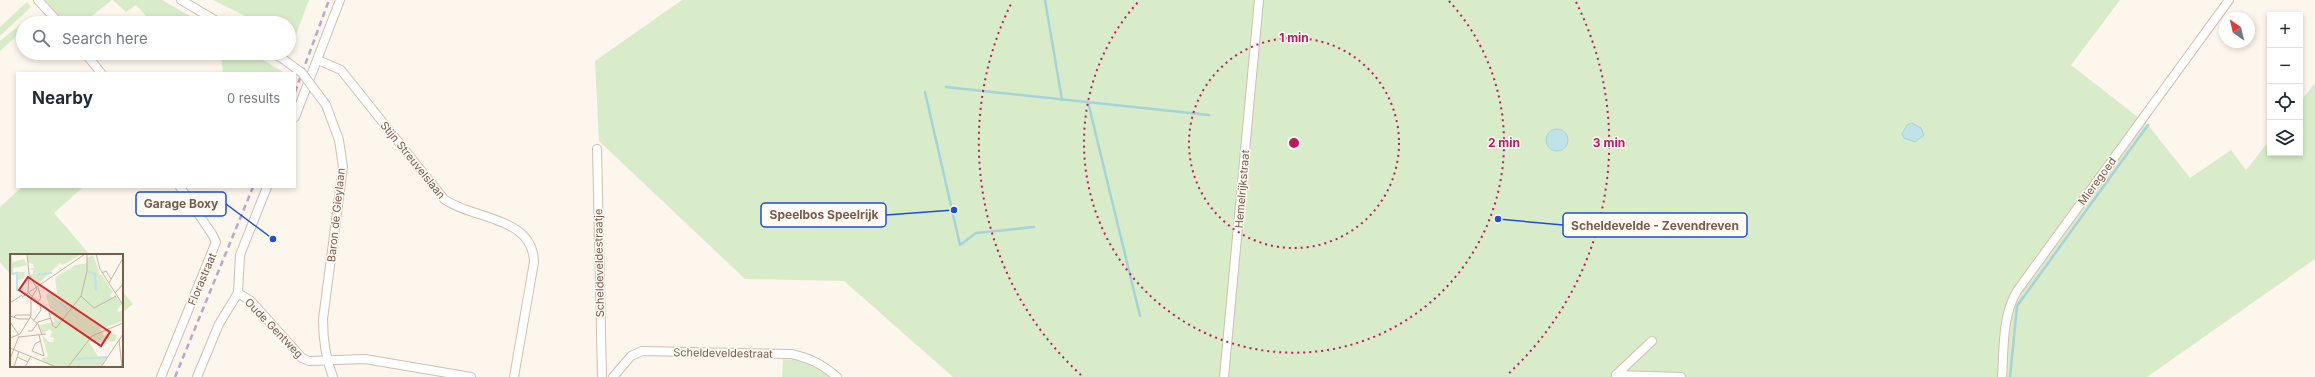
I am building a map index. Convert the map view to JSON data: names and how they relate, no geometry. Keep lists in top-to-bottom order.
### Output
{
  "streets": {
    "street": [
      "Stijn Streuvelslaan",
      "Mieregoed",
      "Hemelrijkstraat",
      "Baron de Gieylaan",
      "Scheldeveldestraatje",
      "Florastraat",
      "Oude Gentweg",
      "Scheldeveldestraat"
    ]
  },
  "crossings": [
    ["Baron de Gieylaan", "Oude Gentweg"]
  ],
  "places": ["Speelbos Speelrijk", "Scheldevelde - Zevendreven", "Garage Boxy"],
  "north": "top left",
  "page": {
    "map_buttons": ["+", "−"],
    "search": "Search here",
    "heading": ["Nearby", "0 results"]
  },
  "rings": ["1 min", "2 min", "3 min"]
}
